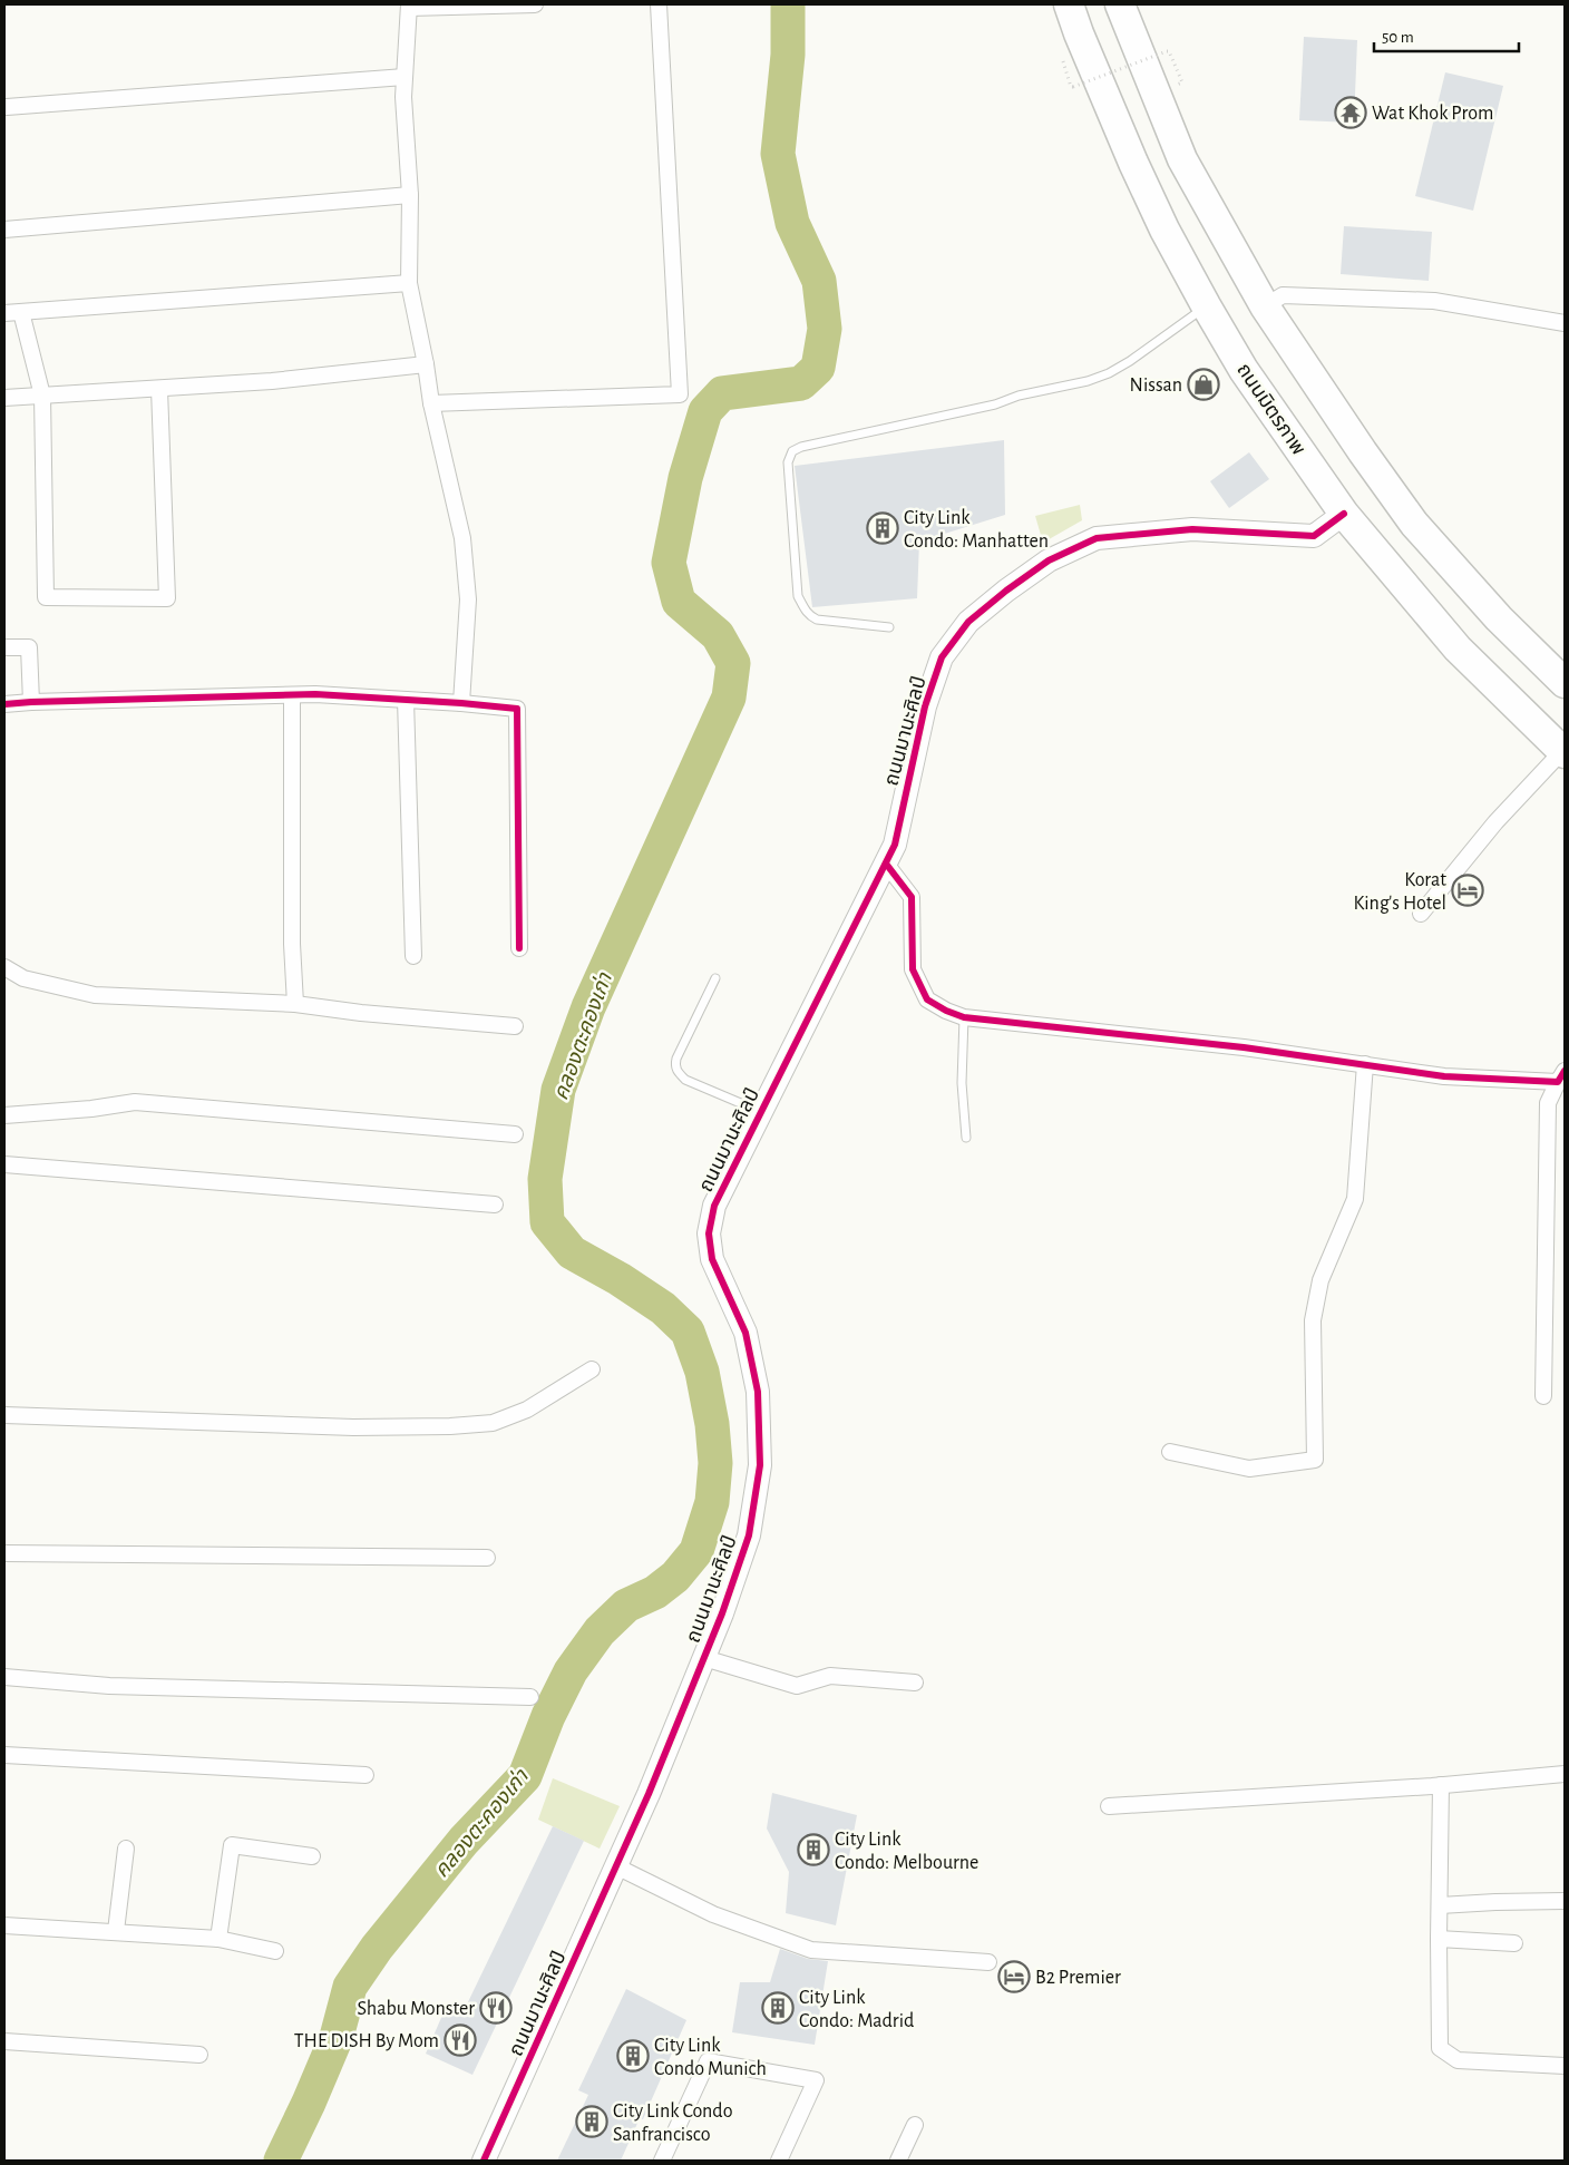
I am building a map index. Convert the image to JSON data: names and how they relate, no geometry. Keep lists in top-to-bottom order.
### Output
{
  "streets": {
    "highway": ["ถนนมิตรภาพ"],
    "street": ["ถนนมานะศิลป์"]
  },
  "crossings": [
    ["ถนนมิตรภาพ", "ถนนมานะศิลป์"]
  ],
  "water": ["คลองตะคองเก่า"],
  "places": {
    "temple": ["Wat Khok Prom"],
    "shop": ["Nissan"],
    "building": [
      "City Link Condo: Manhatten",
      "City Link Condo: Melbourne",
      "City Link Condo: Madrid",
      "City Link Condo Munich",
      "City Link Condo Sanfrancisco"
    ],
    "hotel": ["Korat King's Hotel", "B2 Premier"],
    "restaurant": ["Shabu Monster", "THE DISH By Mom"]
  },
  "scale_bar": "50 m"
}
